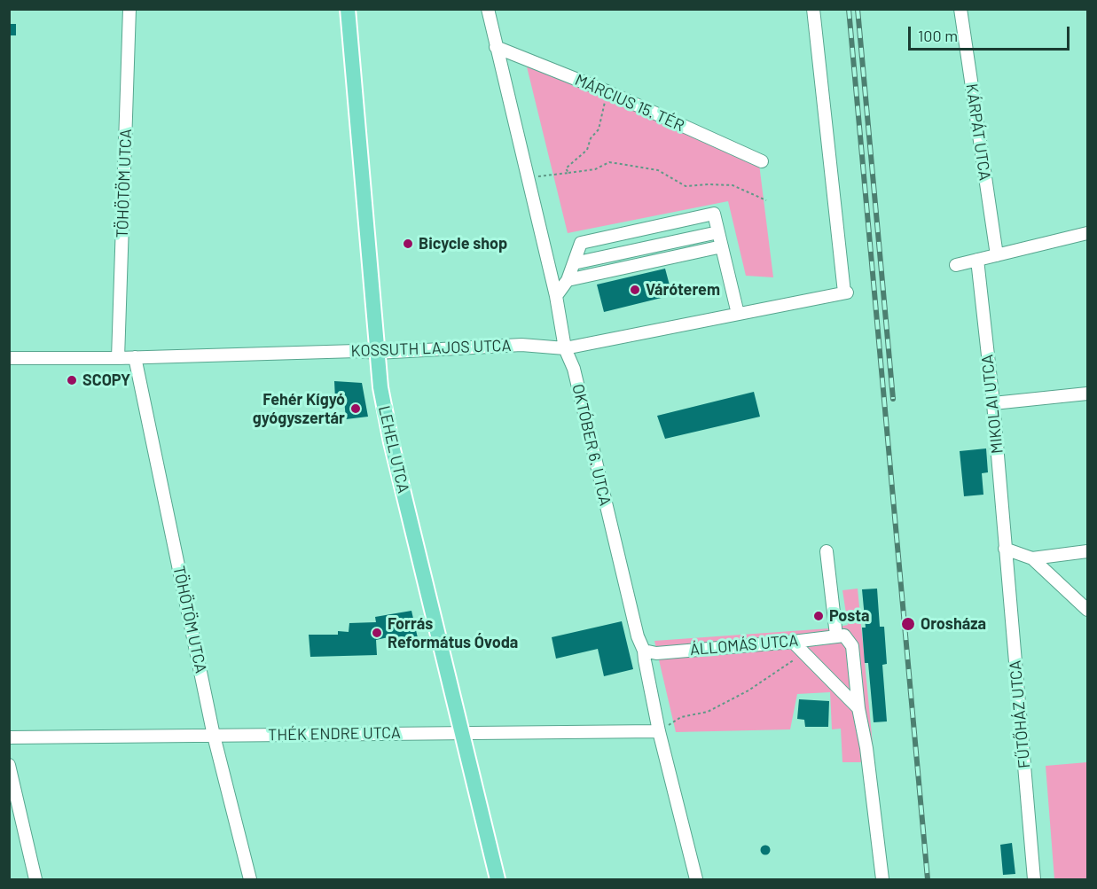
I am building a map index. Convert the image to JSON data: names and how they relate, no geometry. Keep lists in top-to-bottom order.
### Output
{
  "streets": {
    "main road": ["LEHEL UTCA"],
    "street": [
      "MÁRCIUS 15. TÉR",
      "KÁRPÁT UTCA",
      "TÖHÖTÖM UTCA",
      "KOSSUTH LAJOS UTCA",
      "MIKOLAI UTCA",
      "OKTÓBER 6. UTCA",
      "ÁLLOMÁS UTCA",
      "FŰTŐHÁZ UTCA",
      "THÉK ENDRE UTCA"
    ]
  },
  "crossings": [
    ["MÁRCIUS 15. TÉR", "OKTÓBER 6. UTCA"],
    ["TÖHÖTÖM UTCA", "KOSSUTH LAJOS UTCA"],
    ["TÖHÖTÖM UTCA", "THÉK ENDRE UTCA"],
    ["KOSSUTH LAJOS UTCA", "OKTÓBER 6. UTCA"],
    ["KOSSUTH LAJOS UTCA", "LEHEL UTCA"],
    ["MIKOLAI UTCA", "FŰTŐHÁZ UTCA"],
    ["OKTÓBER 6. UTCA", "ÁLLOMÁS UTCA"],
    ["OKTÓBER 6. UTCA", "THÉK ENDRE UTCA"],
    ["LEHEL UTCA", "THÉK ENDRE UTCA"]
  ],
  "places": [
    "Bicycle shop",
    "Váróterem",
    "SCOPY",
    "Fehér Kígyó gyógyszertár",
    "Posta",
    "Orosháza",
    "Forrás Református Óvoda"
  ],
  "scale_bar": "100 m"
}
